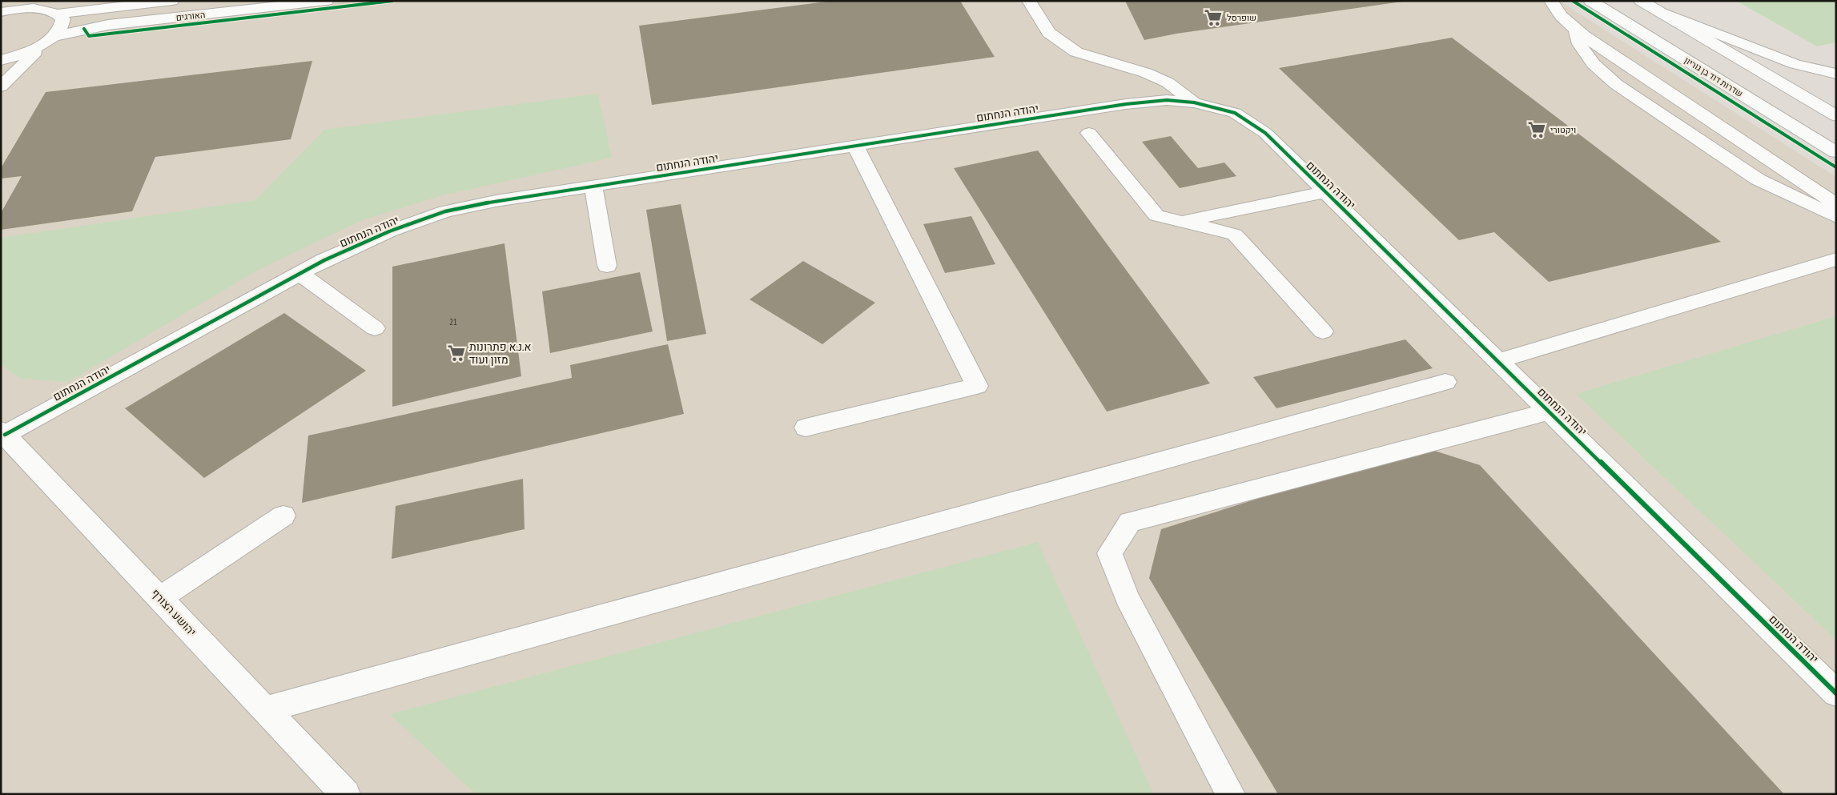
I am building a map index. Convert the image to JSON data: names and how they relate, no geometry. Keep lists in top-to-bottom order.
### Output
{
  "streets": {
    "street": [
      "האורגים",
      "שדרות דוד בן גוריון",
      "יהודה הנחתום",
      "יהושע הצורף"
    ]
  },
  "crossings": [
    ["יהודה הנחתום", "יהושע הצורף"]
  ],
  "places": {
    "supermarket": ["שופרסל", "ויקטורי", "א.נ.א פתרונות מזון ועוד"]
  },
  "house_numbers": ["21"]
}
